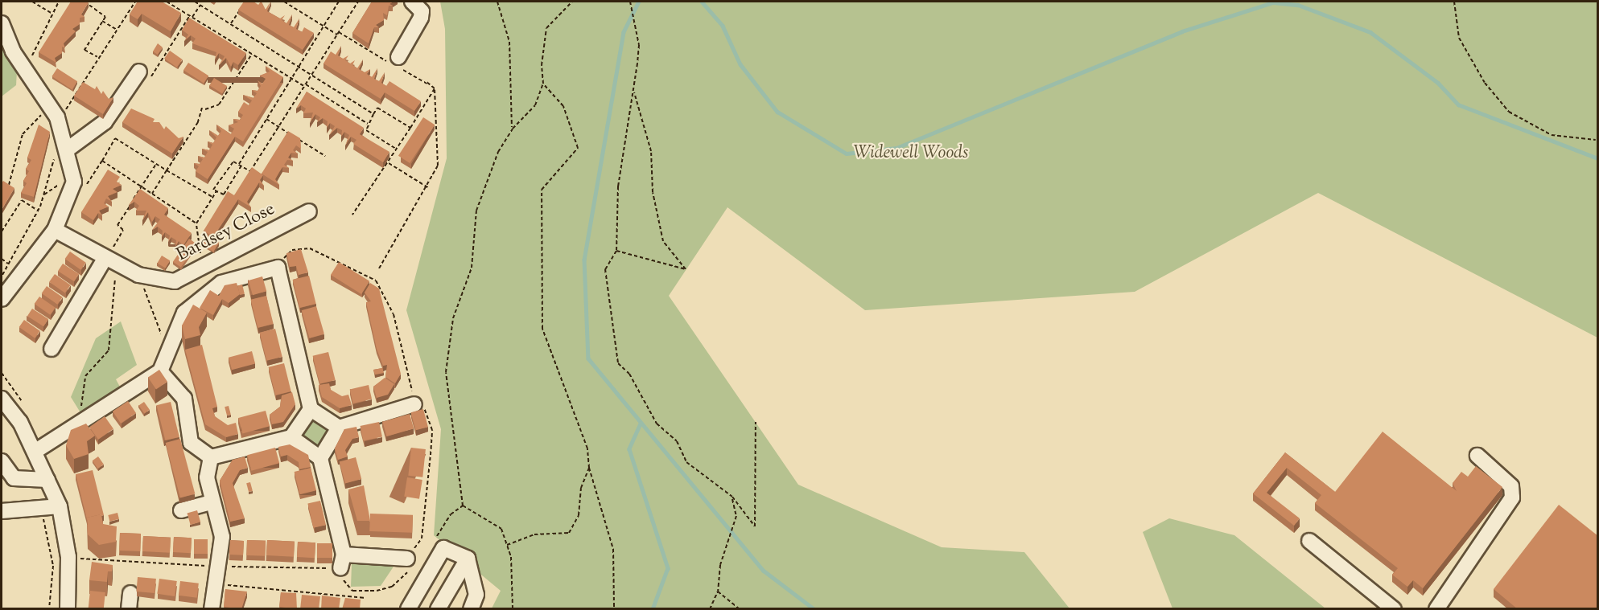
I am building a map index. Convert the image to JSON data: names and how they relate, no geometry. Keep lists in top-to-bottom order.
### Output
{
  "streets": {
    "street": ["Bardsey Close"]
  },
  "parks": ["Widewell Woods"]
}
